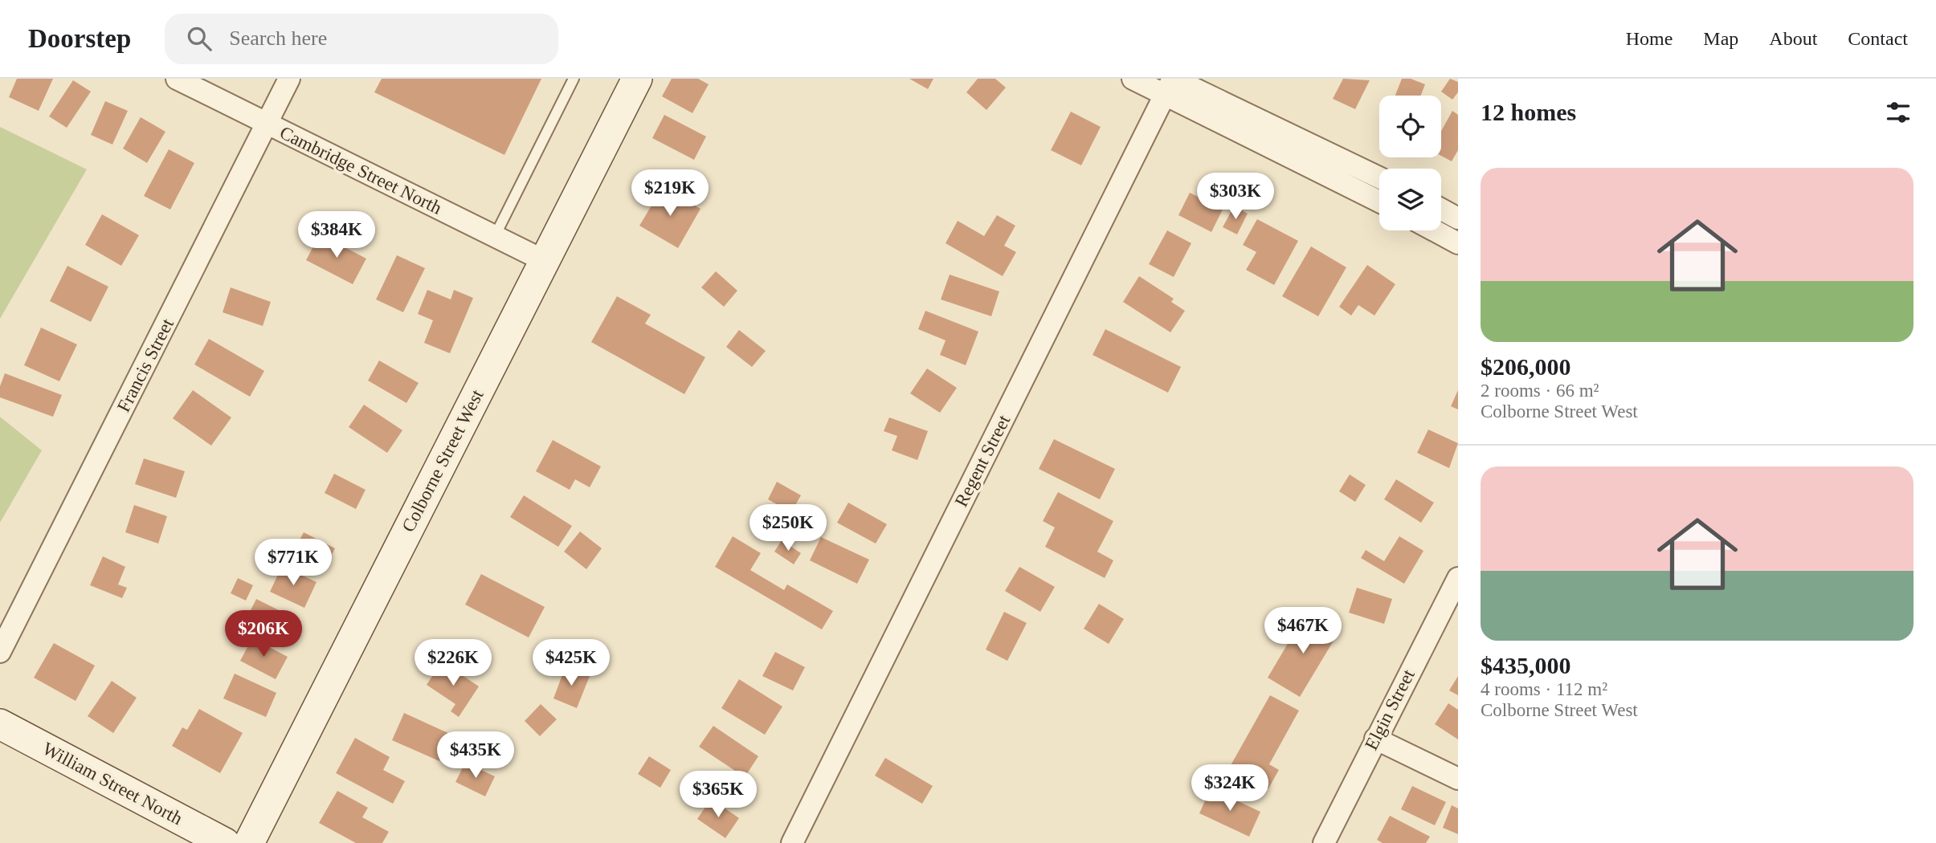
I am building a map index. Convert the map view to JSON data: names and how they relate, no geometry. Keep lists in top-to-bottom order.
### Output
{
  "streets": {
    "main road": ["Colborne Street West", "William Street North"],
    "street": [
      "Cambridge Street North",
      "Francis Street",
      "Regent Street",
      "Elgin Street"
    ]
  },
  "crossings": [
    ["Cambridge Street North", "Francis Street"],
    ["Cambridge Street North", "Colborne Street West"]
  ],
  "page": {
    "header": "Doorstep",
    "search": "Search here",
    "nav": [
      "Home",
      "Map",
      "About",
      "Contact"
    ],
    "heading": "12 homes",
    "list": [
      {
        "name": "$206,000",
        "note": "2 rooms · 66 m² · Colborne Street West"
      },
      {
        "name": "$435,000",
        "note": "4 rooms · 112 m² · Colborne Street West"
      }
    ],
    "price": [
      "$219K",
      "$303K",
      "$384K",
      "$250K",
      "$771K",
      "$467K",
      "$206K",
      "$226K",
      "$425K",
      "$435K",
      "$324K",
      "$365K"
    ]
  }
}
